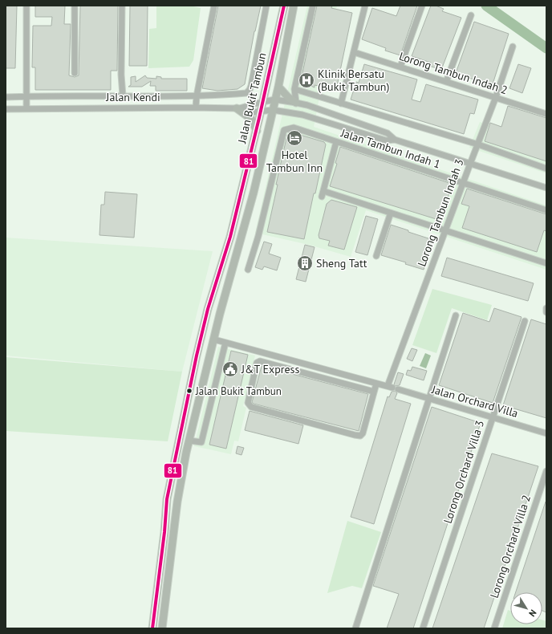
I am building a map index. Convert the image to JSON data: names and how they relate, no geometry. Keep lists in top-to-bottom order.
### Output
{
  "streets": {
    "main road": ["Jalan Bukit Tambun"],
    "street": [
      "Lorong Tambun Indah 2",
      "Jalan Kendi",
      "Jalan Tambun Indah 1",
      "Lorong Tambun Indah 3",
      "Jalan Orchard Villa",
      "Lorong Orchard Villa 3",
      "Lorong Orchard Villa 2"
    ]
  },
  "crossings": [
    ["Lorong Tambun Indah 2", "Lorong Tambun Indah 3"],
    ["Jalan Kendi", "Jalan Bukit Tambun"],
    ["Jalan Kendi", "Jalan Tambun Indah 1"],
    ["Jalan Bukit Tambun", "Jalan Tambun Indah 1"],
    ["Jalan Bukit Tambun", "Jalan Orchard Villa"],
    ["Jalan Tambun Indah 1", "Lorong Tambun Indah 3"],
    ["Lorong Tambun Indah 3", "Jalan Orchard Villa"],
    ["Jalan Orchard Villa", "Lorong Orchard Villa 3"]
  ],
  "places": {
    "hospital": ["Klinik Bersatu (Bukit Tambun)"],
    "hotel": ["Hotel Tambun Inn"],
    "building": ["Sheng Tatt"],
    "public building": ["J&T Express"],
    "other": ["Jalan Bukit Tambun"]
  },
  "lines": ["transit line 81"],
  "north": "bottom right"
}
